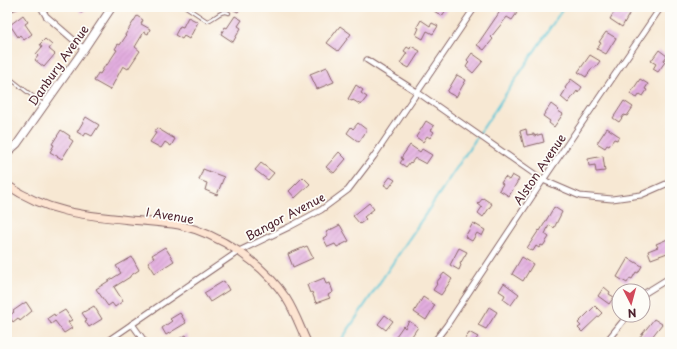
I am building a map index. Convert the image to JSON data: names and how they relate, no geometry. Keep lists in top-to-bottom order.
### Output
{
  "streets": {
    "main road": ["I Avenue"],
    "street": ["Danbury Avenue", "Alston Avenue", "Bangor Avenue"]
  },
  "crossings": [
    ["I Avenue", "Bangor Avenue"]
  ],
  "north": "bottom"
}
